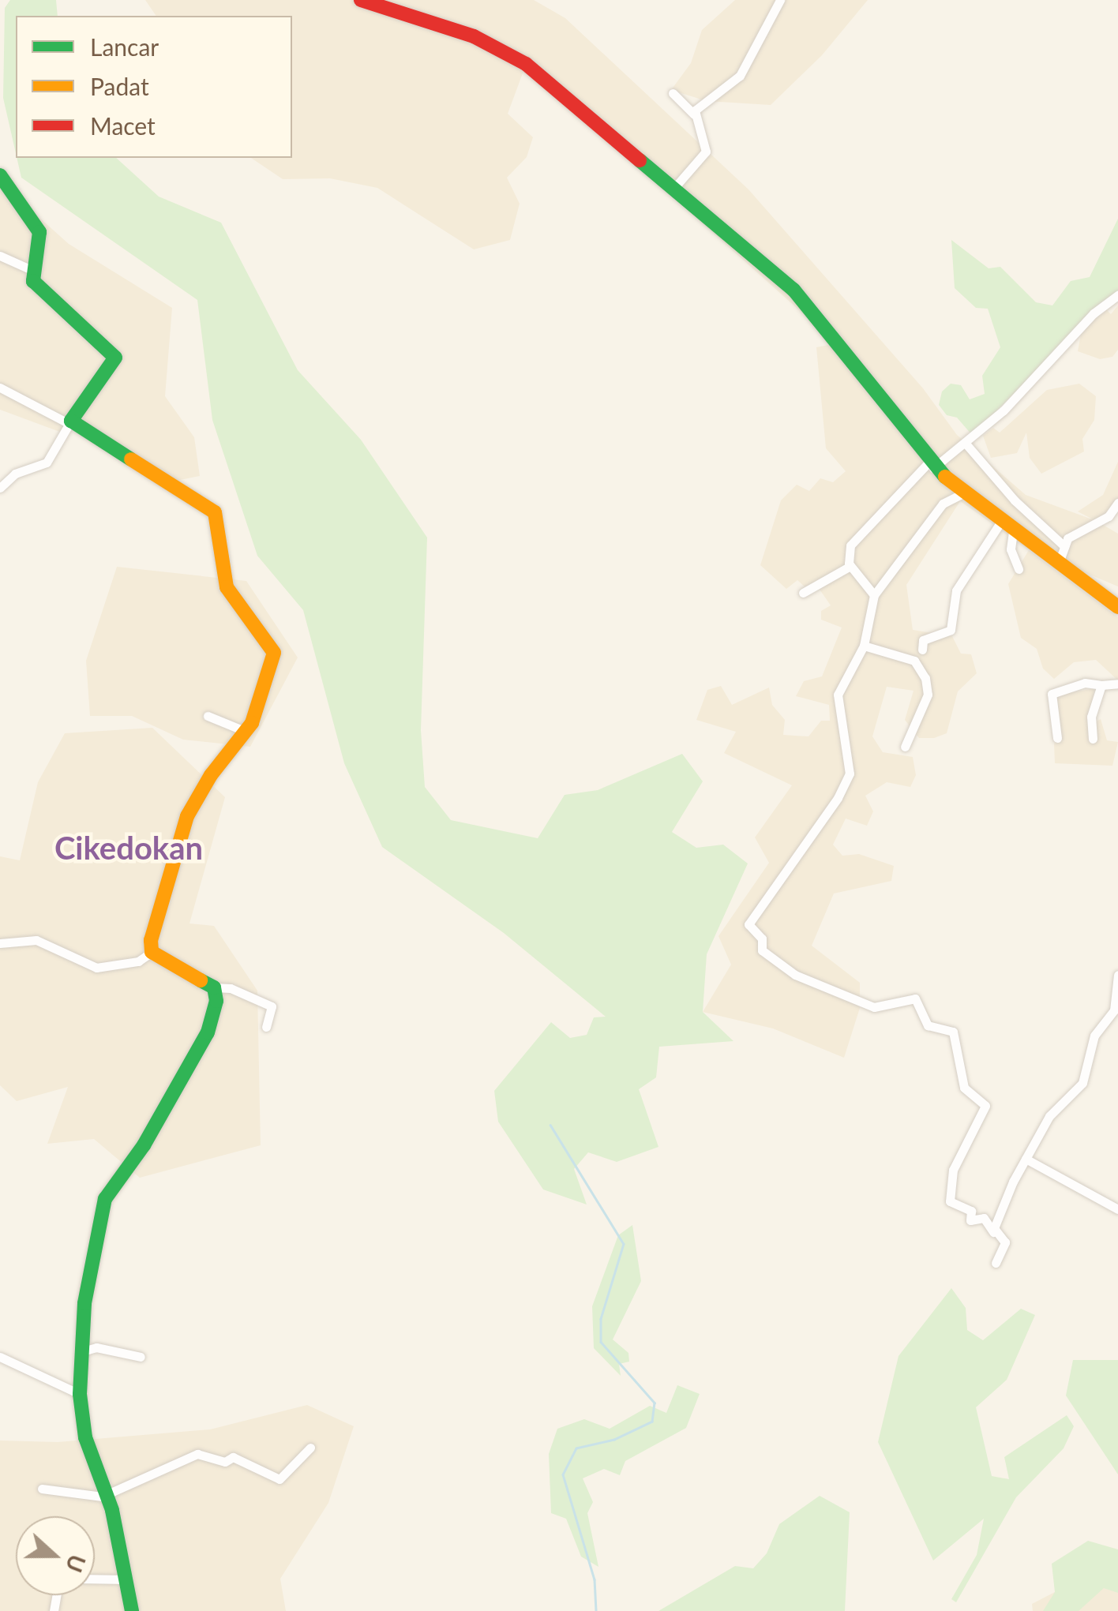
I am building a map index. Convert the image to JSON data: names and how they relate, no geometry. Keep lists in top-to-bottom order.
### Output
{
  "districts": ["Cikedokan"],
  "legend": ["Lancar", "Padat", "Macet"],
  "north": "right"
}
